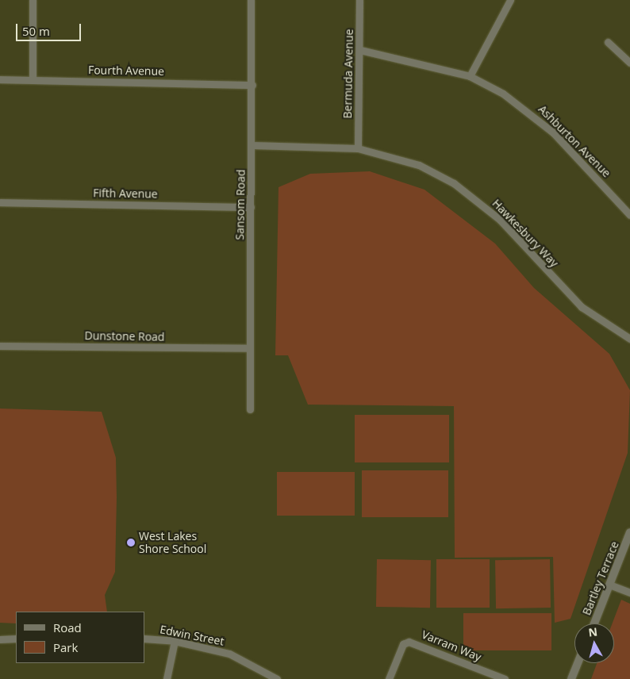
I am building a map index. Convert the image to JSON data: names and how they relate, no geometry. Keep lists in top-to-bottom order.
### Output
{
  "streets": {
    "street": [
      "Fourth Avenue",
      "Bermuda Avenue",
      "Ashburton Avenue",
      "Fifth Avenue",
      "Sansom Road",
      "Hawkesbury Way",
      "Dunstone Road",
      "Bartley Terrace",
      "Edwin Street",
      "Varram Way"
    ]
  },
  "crossings": [
    ["Fourth Avenue", "Sansom Road"],
    ["Bermuda Avenue", "Ashburton Avenue"],
    ["Bermuda Avenue", "Hawkesbury Way"],
    ["Fifth Avenue", "Sansom Road"],
    ["Sansom Road", "Hawkesbury Way"],
    ["Sansom Road", "Dunstone Road"]
  ],
  "places": ["West Lakes Shore School"],
  "legend": ["Road", "Park"],
  "scale_bar": "50 m",
  "north": "top"
}
